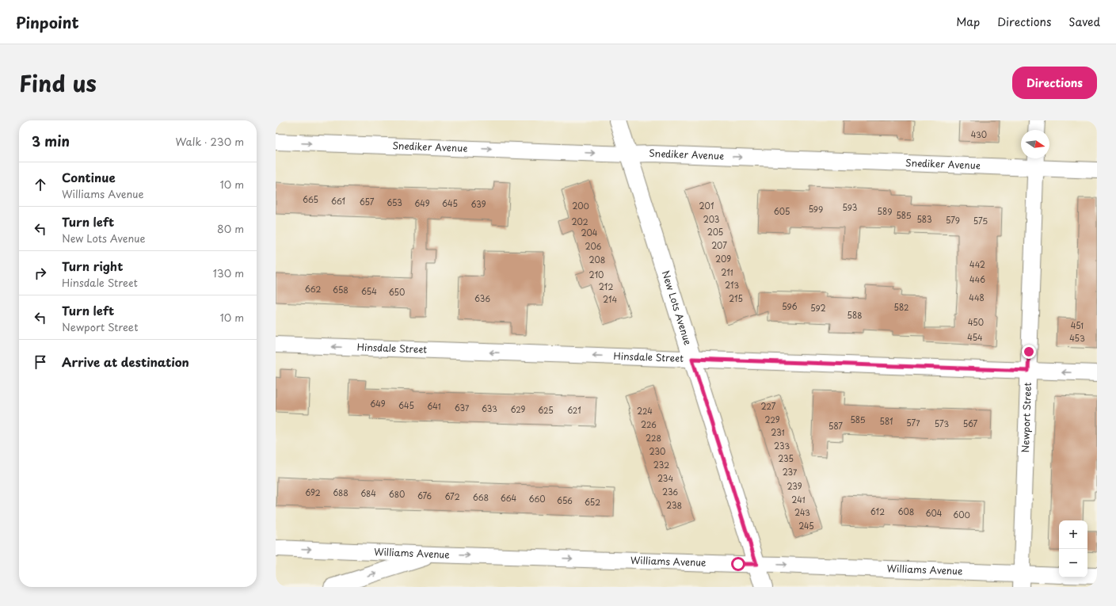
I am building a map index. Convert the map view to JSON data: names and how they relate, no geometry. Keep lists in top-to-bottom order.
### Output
{
  "streets": {
    "street": [
      "Snediker Avenue",
      "New Lots Avenue",
      "Hinsdale Street",
      "Newport Street",
      "Williams Avenue"
    ]
  },
  "crossings": [
    ["Snediker Avenue", "New Lots Avenue"],
    ["Snediker Avenue", "Newport Street"],
    ["New Lots Avenue", "Hinsdale Street"],
    ["New Lots Avenue", "Williams Avenue"],
    ["Hinsdale Street", "Newport Street"],
    ["Newport Street", "Williams Avenue"]
  ],
  "one_way": ["Snediker Avenue", "Hinsdale Street", "Williams Avenue"],
  "house_numbers": [
    "430",
    "665",
    "661",
    "657",
    "653",
    "649",
    "645",
    "639",
    "200",
    "201",
    "593",
    "599",
    "605",
    "589",
    "585",
    "203",
    "583",
    "579",
    "575",
    "202",
    "205",
    "204",
    "207",
    "206",
    "209",
    "208",
    "442",
    "211",
    "210",
    "446",
    "213",
    "212",
    "662",
    "658",
    "654",
    "650",
    "448",
    "636",
    "215",
    "214",
    "596",
    "582",
    "592",
    "588",
    "450",
    "451",
    "454",
    "453",
    "649",
    "645",
    "641",
    "227",
    "637",
    "633",
    "629",
    "625",
    "621",
    "224",
    "229",
    "585",
    "581",
    "577",
    "573",
    "567",
    "226",
    "587",
    "231",
    "228",
    "233",
    "230",
    "235",
    "232",
    "237",
    "234",
    "239",
    "236",
    "692",
    "688",
    "684",
    "680",
    "676",
    "672",
    "668",
    "664",
    "660",
    "241",
    "656",
    "652",
    "238",
    "612",
    "608",
    "243",
    "604",
    "600",
    "245"
  ],
  "north": "right",
  "page": {
    "header": "Pinpoint",
    "nav": ["Map", "Directions", "Saved"],
    "title": "Find us",
    "buttons": "Directions",
    "heading": ["3 min", "Walk · 230 m"],
    "list": [
      ["Continue", "Williams Avenue", "10 m"],
      ["Turn left", "New Lots Avenue", "80 m"],
      ["Turn right", "Hinsdale Street", "130 m"],
      ["Turn left", "Newport Street", "10 m"],
      "Arrive at destination"
    ],
    "map_buttons": ["+", "−"]
  }
}
